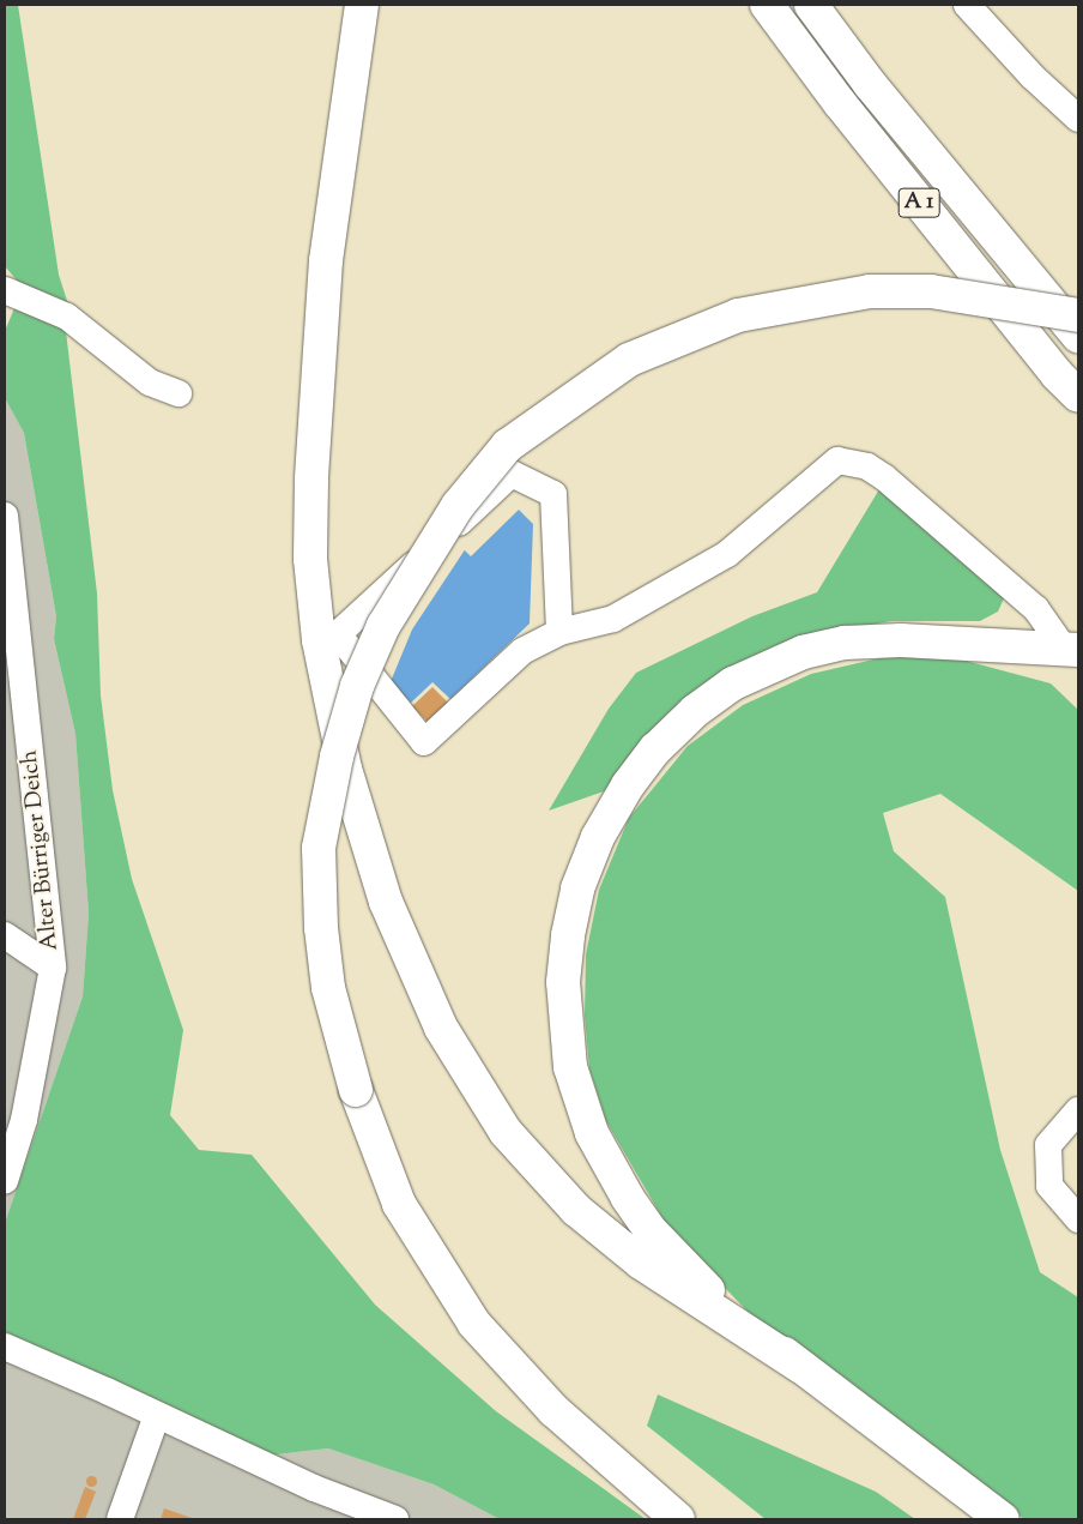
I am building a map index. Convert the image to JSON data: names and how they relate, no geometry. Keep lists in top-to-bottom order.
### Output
{
  "streets": {
    "highway": ["A 1"],
    "lane": ["Alter Bürriger Deich"]
  }
}
